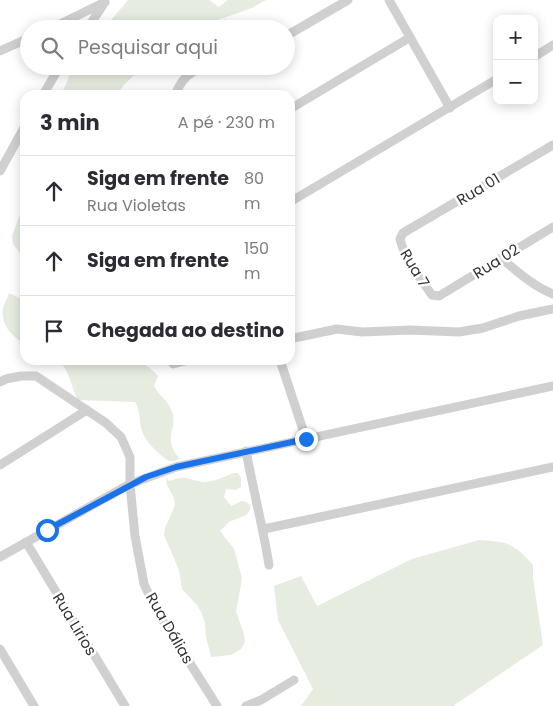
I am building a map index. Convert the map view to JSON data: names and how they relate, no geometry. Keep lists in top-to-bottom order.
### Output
{
  "streets": {
    "street": [
      "Rua 01",
      "Rua 02",
      "Rua 7",
      "Rua Lirios",
      "Rua Dálias"
    ]
  },
  "crossings": [
    ["Rua 01", "Rua 7"],
    ["Rua 02", "Rua 7"]
  ],
  "page": {
    "map_buttons": ["+", "−"],
    "search": "Pesquisar aqui",
    "heading": ["3 min", "A pé · 230 m"],
    "list": [
      ["Siga em frente", "Rua Violetas", "80 m"],
      ["Siga em frente", "150 m"],
      "Chegada ao destino"
    ]
  }
}
